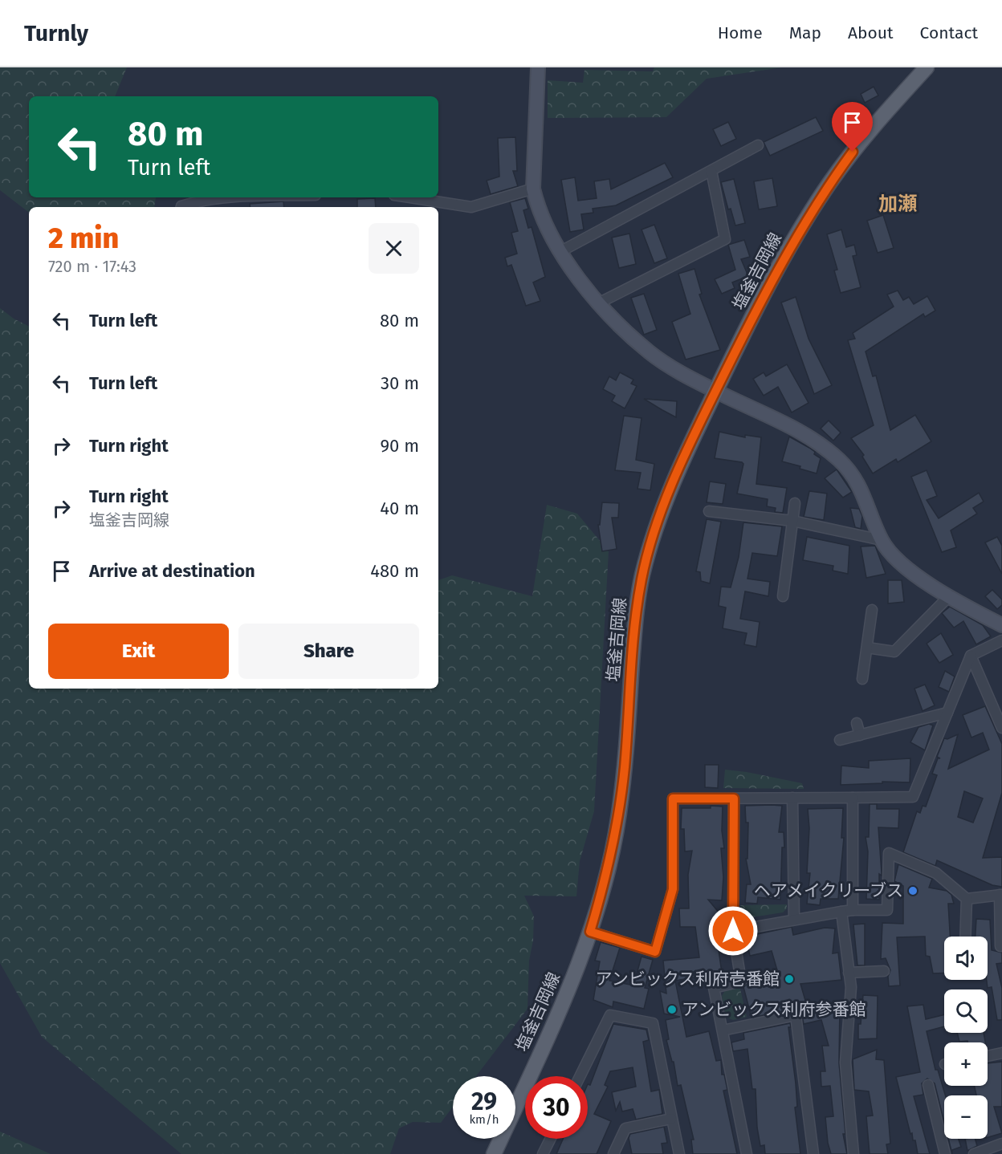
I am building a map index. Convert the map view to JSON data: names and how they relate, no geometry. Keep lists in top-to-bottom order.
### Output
{
  "streets": {
    "main road": ["塩釜吉岡線"]
  },
  "districts": ["加瀬"],
  "places": ["ヘアメイクリーブス", "アンビックス利府壱番館", "アンビックス利府参番館"],
  "page": {
    "header": "Turnly",
    "nav": [
      "Home",
      "Map",
      "About",
      "Contact"
    ],
    "turn": ["80 m", "Turn left"],
    "heading": ["2 min", "720 m · 17:43"],
    "list": [
      {
        "name": "Turn left",
        "value": "80 m"
      },
      {
        "name": "Turn left",
        "value": "30 m"
      },
      {
        "name": "Turn right",
        "value": "90 m"
      },
      {
        "name": "Turn right",
        "note": "塩釜吉岡線",
        "value": "40 m"
      },
      {
        "name": "Arrive at destination",
        "value": "480 m"
      }
    ],
    "buttons": ["Exit", "Share"],
    "map_buttons": ["+", "−"],
    "speed": "29 km/h",
    "limit": "30"
  }
}
